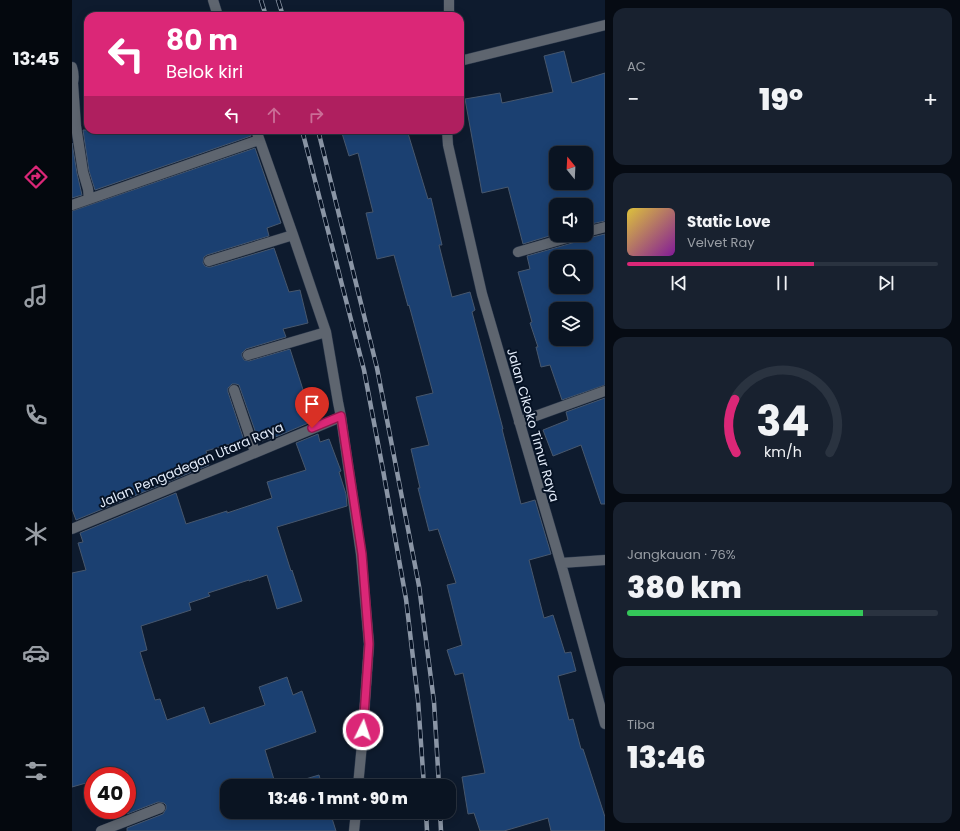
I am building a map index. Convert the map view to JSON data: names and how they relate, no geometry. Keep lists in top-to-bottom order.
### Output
{
  "streets": {
    "street": ["Jalan Cikoko Timur Raya", "Jalan Pengadegan Utara Raya"]
  },
  "north": "top",
  "page": {
    "tabs": "13:45",
    "tile": [
      "AC",
      ["Jangkauan · 76%", "380 km"],
      ["Tiba", "13:46"]
    ],
    "turn": ["80 m", "Belok kiri"],
    "heat": ["−", "19°", "+"],
    "song": ["Static Love", "Velvet Ray"],
    "limit": "40",
    "trip": "13:46 · 1 mnt · 90 m",
    "gauge": ["34", "km/h"]
  }
}
